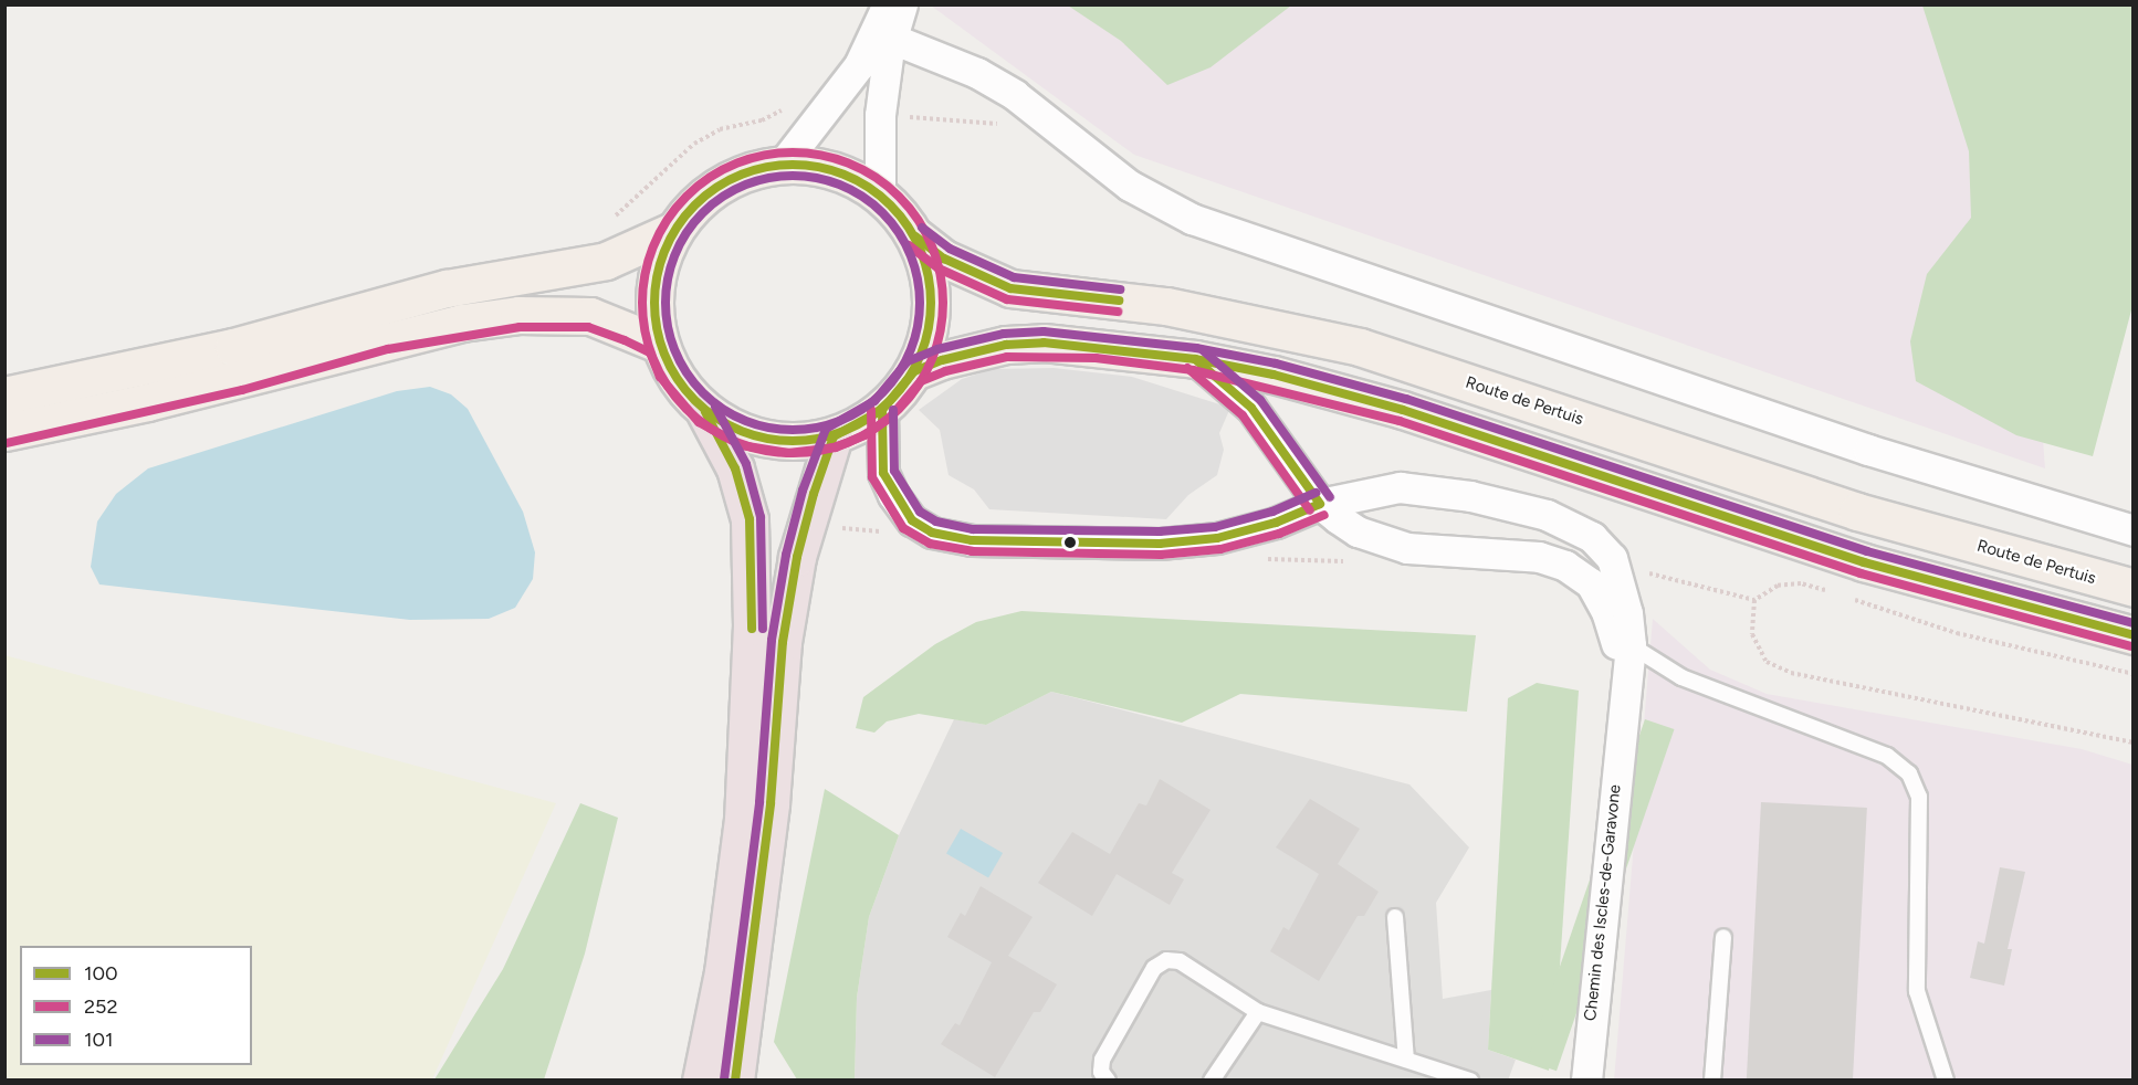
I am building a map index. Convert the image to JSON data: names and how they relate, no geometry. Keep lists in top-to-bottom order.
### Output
{
  "streets": {
    "main road": ["Route de Pertuis"],
    "street": ["Chemin des Iscles-de-Garavone"]
  },
  "lines": ["transit line 252", "transit line 100", "transit line 101"],
  "legend": ["100", "252", "101"]
}
